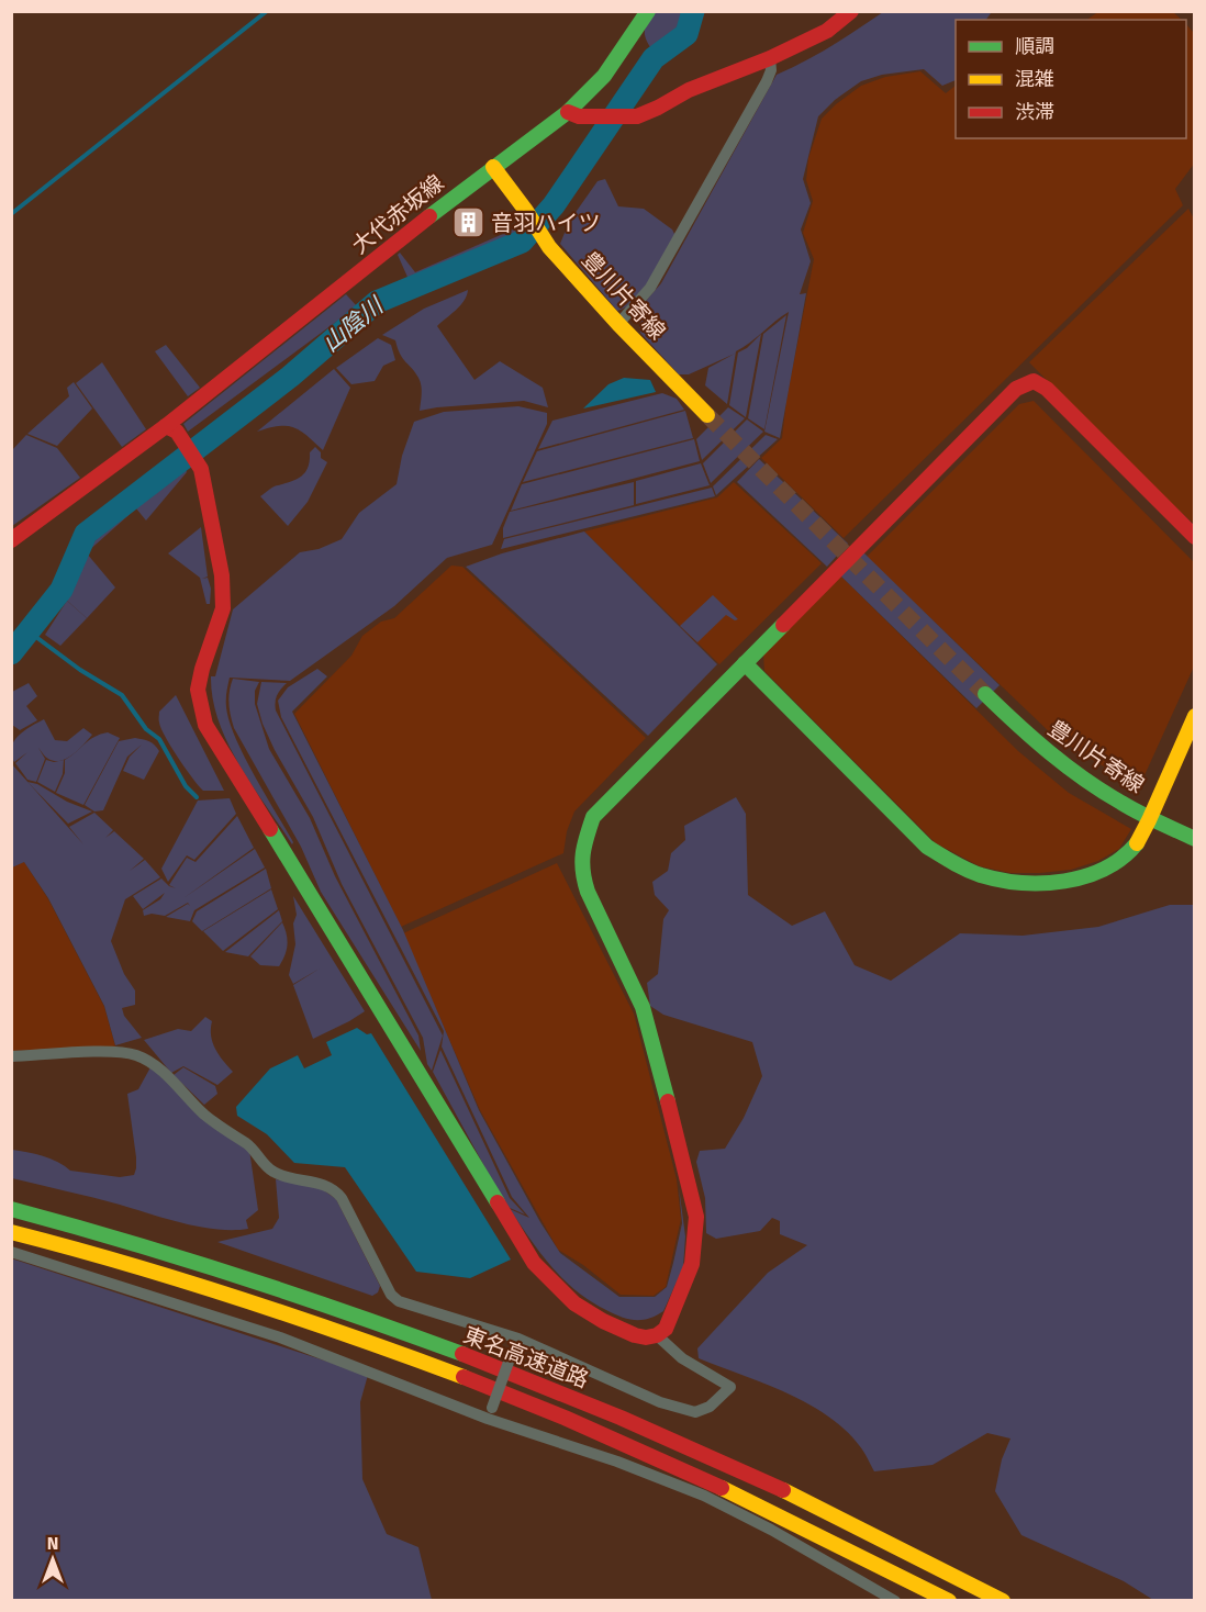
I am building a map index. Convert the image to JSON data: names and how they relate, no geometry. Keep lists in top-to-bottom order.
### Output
{
  "streets": {
    "main road": ["大代赤坂線", "豊川片寄線", "東名高速道路"]
  },
  "crossings": [
    ["大代赤坂線", "豊川片寄線"]
  ],
  "water": ["山陰川"],
  "places": {
    "building": ["音羽ハイツ"]
  },
  "legend": ["順調", "混雑", "渋滞"],
  "north": "top"
}
